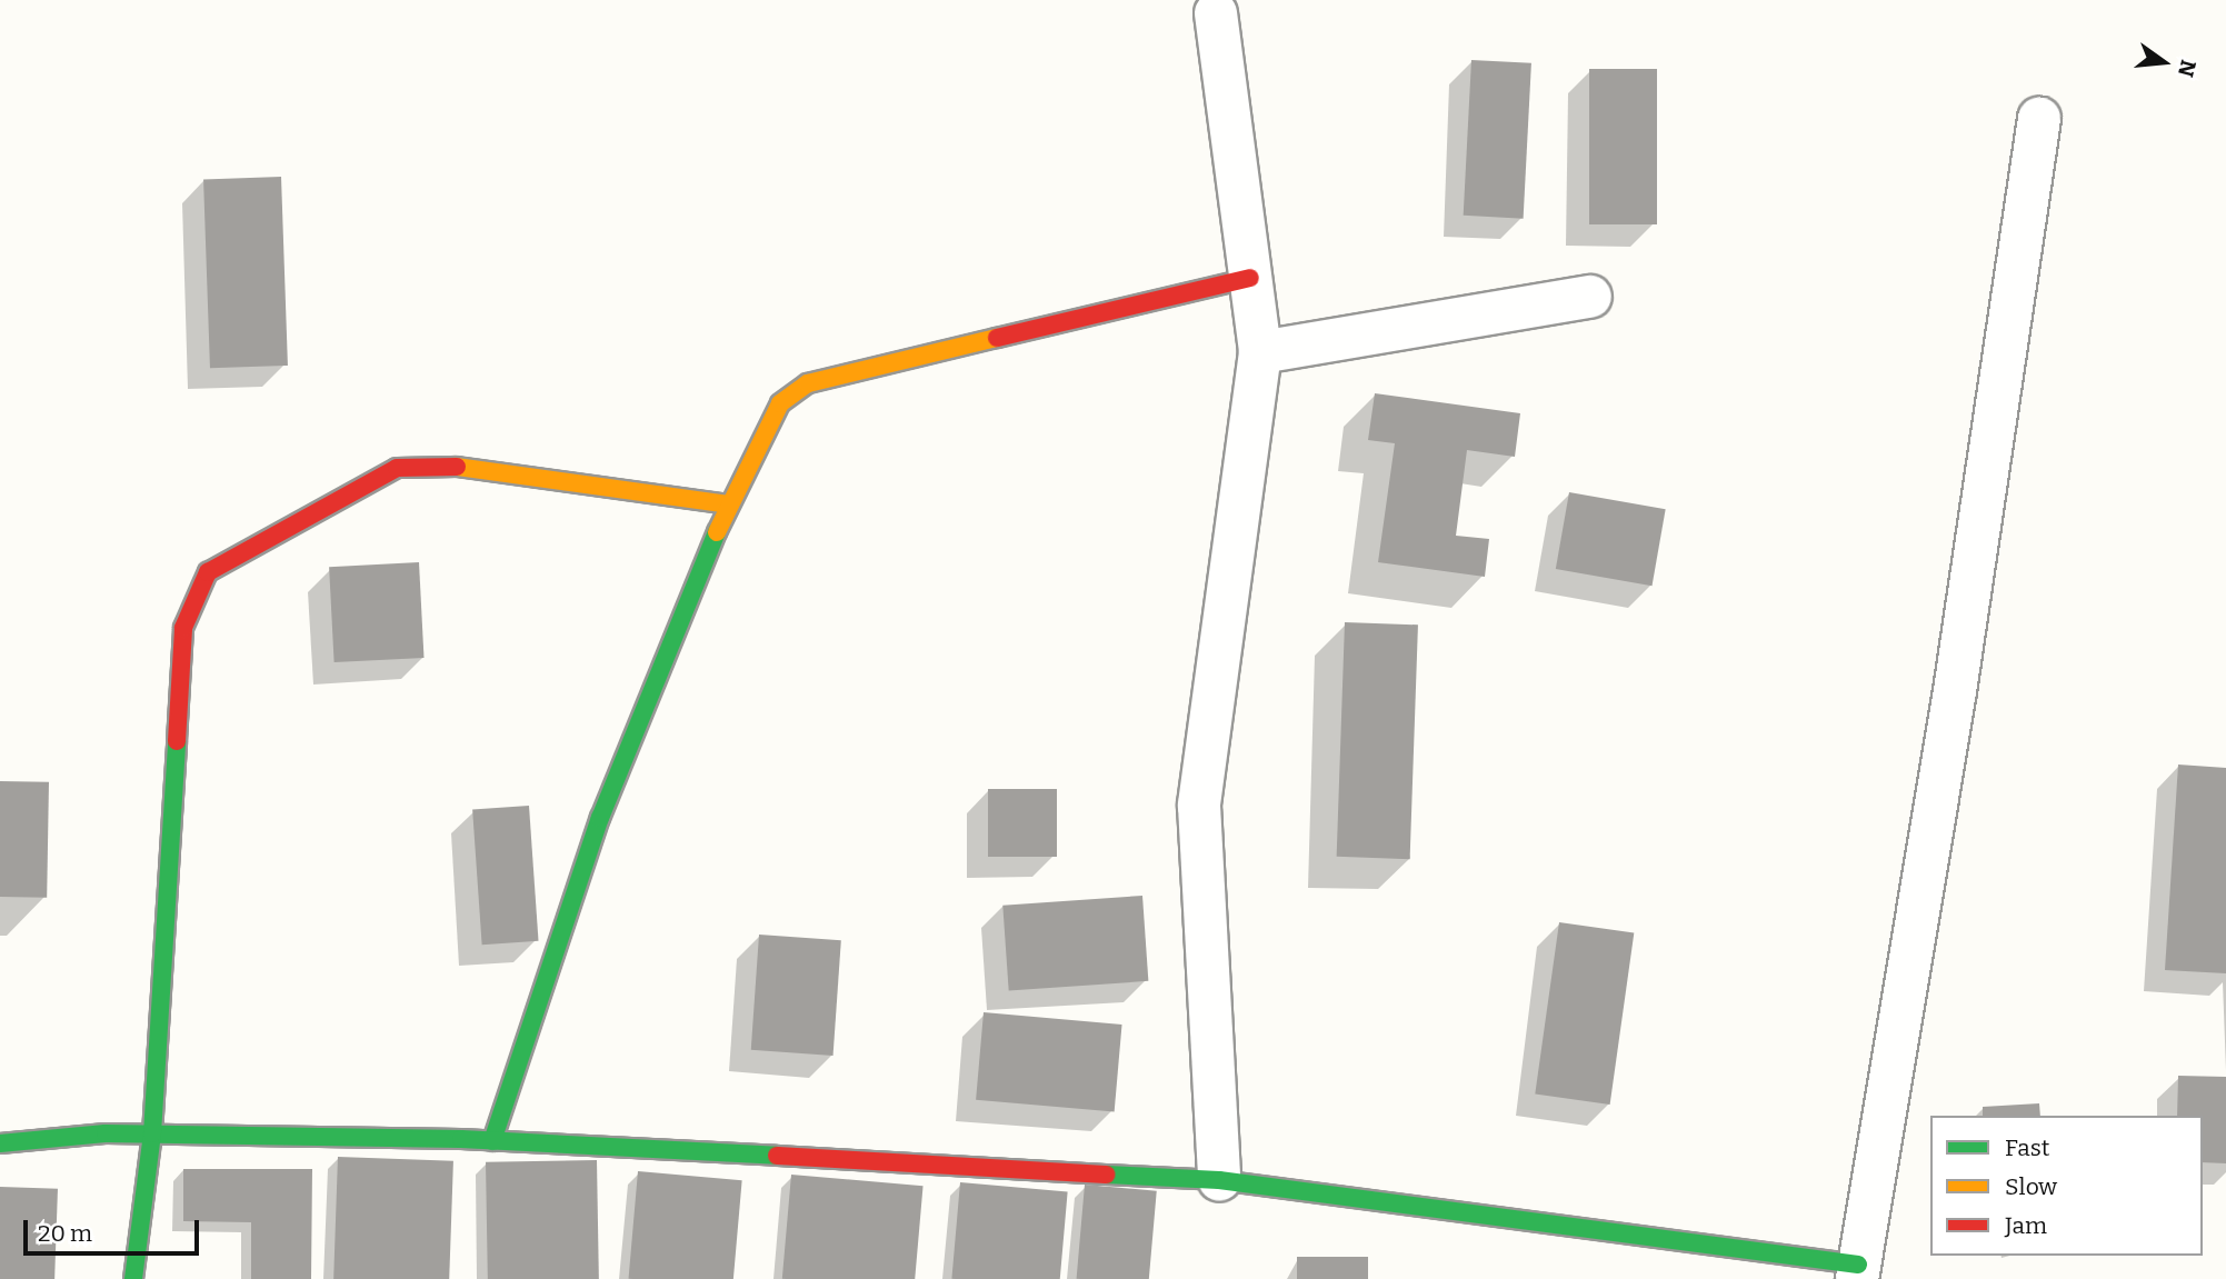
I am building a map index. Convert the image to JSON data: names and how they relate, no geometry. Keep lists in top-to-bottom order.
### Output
{
  "legend": ["Fast", "Slow", "Jam"],
  "scale_bar": "20 m",
  "north": "right"
}
